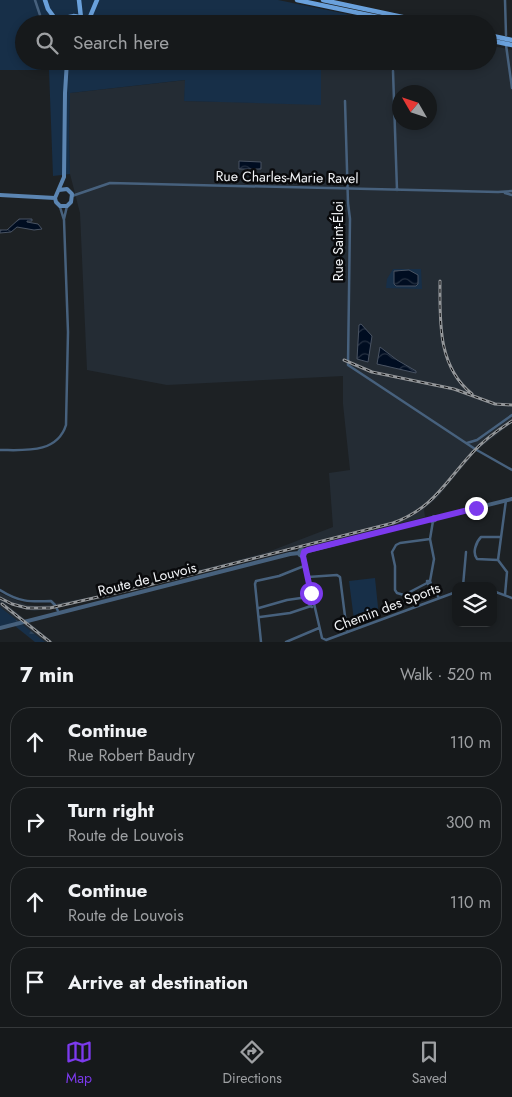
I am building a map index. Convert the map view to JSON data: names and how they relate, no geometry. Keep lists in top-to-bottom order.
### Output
{
  "streets": {
    "street": [
      "Rue Charles-Marie Ravel",
      "Rue Saint-Éloi",
      "Route de Louvois",
      "Chemin des Sports"
    ]
  },
  "crossings": [
    ["Rue Charles-Marie Ravel", "Rue Saint-Éloi"]
  ],
  "north": "top left",
  "page": {
    "search": "Search here",
    "heading": ["7 min", "Walk · 520 m"],
    "list": [
      ["Continue", "Rue Robert Baudry", "110 m"],
      ["Turn right", "Route de Louvois", "300 m"],
      ["Continue", "Route de Louvois", "110 m"],
      "Arrive at destination"
    ],
    "nav": ["Map", "Directions", "Saved"]
  }
}
